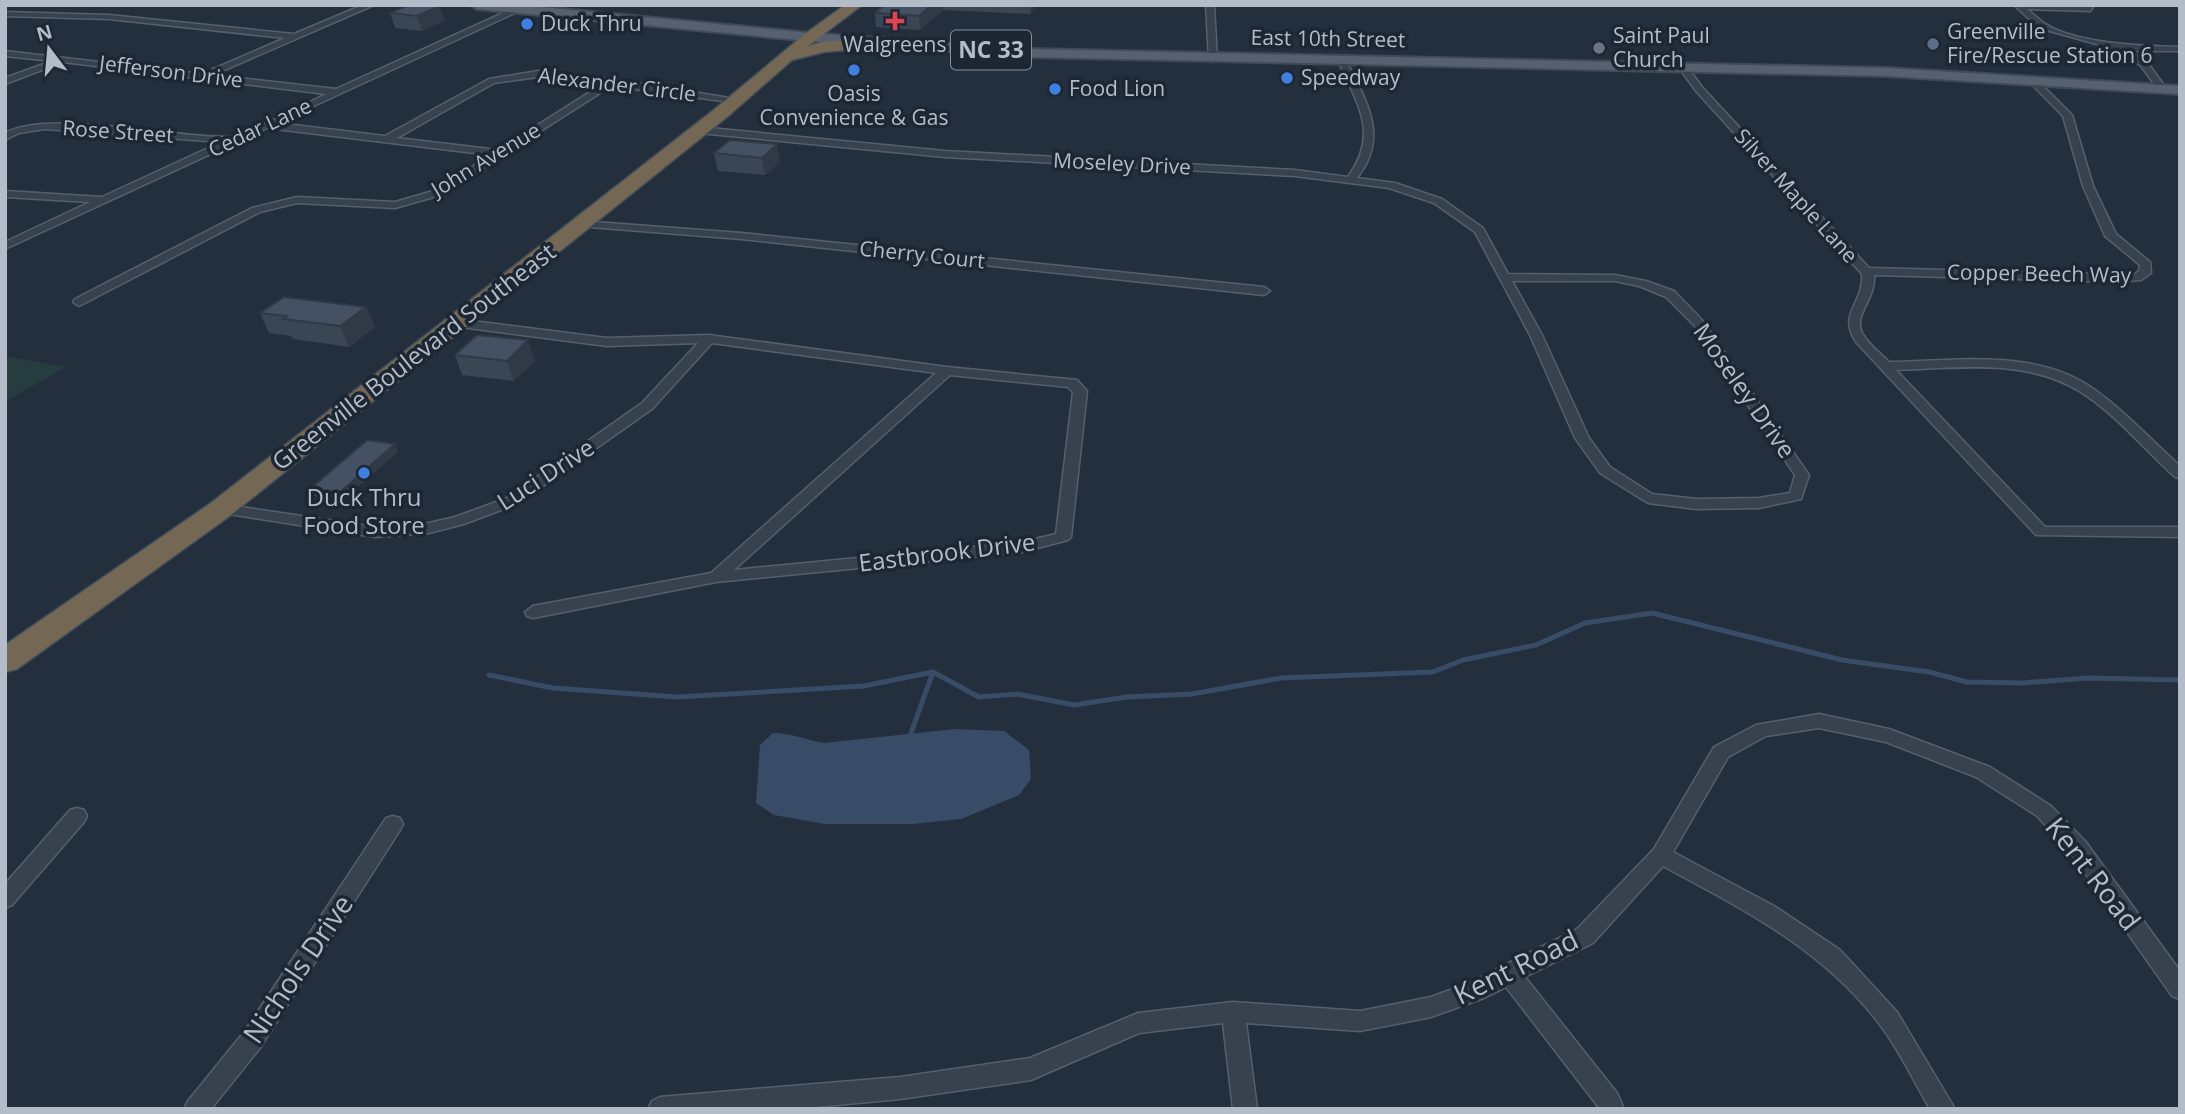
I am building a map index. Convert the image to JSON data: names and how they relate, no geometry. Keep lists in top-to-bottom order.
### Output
{
  "streets": {
    "highway": ["Greenville Boulevard Southeast"],
    "main road": ["East 10th Street", "NC 33"],
    "street": [
      "Jefferson Drive",
      "Alexander Circle",
      "Cedar Lane",
      "Rose Street",
      "John Avenue",
      "Moseley Drive",
      "Silver Maple Lane",
      "Cherry Court",
      "Copper Beech Way",
      "Luci Drive",
      "Eastbrook Drive",
      "Kent Road",
      "Nichols Drive"
    ]
  },
  "crossings": [
    ["East 10th Street", "Cedar Lane"],
    ["East 10th Street", "Silver Maple Lane"],
    ["East 10th Street", "Copper Beech Way"],
    ["East 10th Street", "Greenville Boulevard Southeast"],
    ["Jefferson Drive", "Cedar Lane"],
    ["Alexander Circle", "John Avenue"],
    ["Alexander Circle", "Greenville Boulevard Southeast"],
    ["Cedar Lane", "Rose Street"],
    ["Moseley Drive", "Greenville Boulevard Southeast"],
    ["Silver Maple Lane", "Copper Beech Way"],
    ["Cherry Court", "Greenville Boulevard Southeast"],
    ["Greenville Boulevard Southeast", "Luci Drive"],
    ["Greenville Boulevard Southeast", "Eastbrook Drive"],
    ["Luci Drive", "Eastbrook Drive"]
  ],
  "places": {
    "health": ["Walgreens"],
    "other": [
      "Duck Thru",
      "Greenville Fire/Rescue Station 6",
      "Saint Paul Church",
      "Oasis Convenience & Gas",
      "Speedway",
      "Food Lion",
      "Duck Thru Food Store"
    ]
  },
  "north": "top"
}
